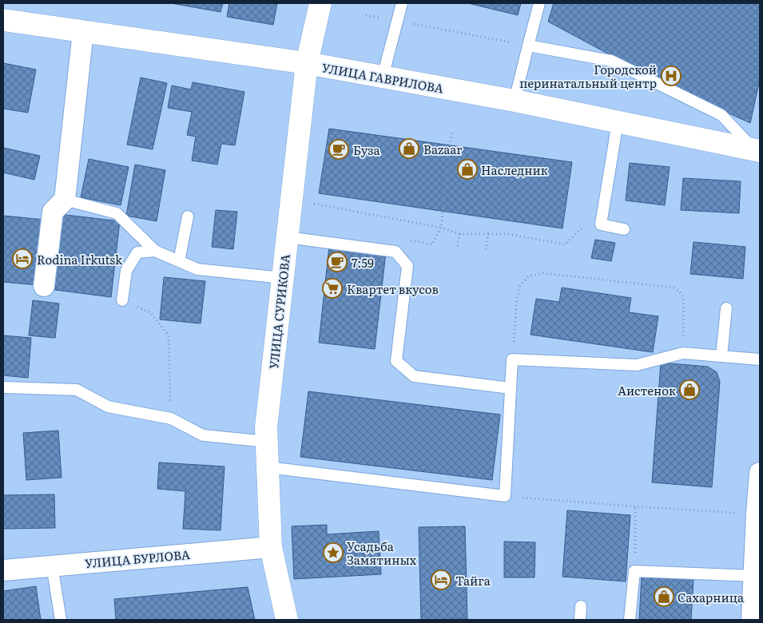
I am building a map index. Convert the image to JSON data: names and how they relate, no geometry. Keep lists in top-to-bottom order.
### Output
{
  "streets": {
    "main road": ["УЛИЦА ГАВРИЛОВА", "УЛИЦА СУРИКОВА"],
    "street": ["УЛИЦА БУРЛОВА"]
  },
  "crossings": [
    ["УЛИЦА ГАВРИЛОВА", "УЛИЦА СУРИКОВА"],
    ["УЛИЦА СУРИКОВА", "УЛИЦА БУРЛОВА"]
  ],
  "places": {
    "hospital": ["Городской перинатальный центр"],
    "shop": [
      "Bazaar",
      "Наследник",
      "Аистенок",
      "Сахарница"
    ],
    "cafe": ["Буза", "7:59"],
    "hotel": ["Rodina Irkutsk", "Тайга"],
    "supermarket": ["Квартет вкусов"],
    "place": ["Усадьба Замятиных"]
  }
}
